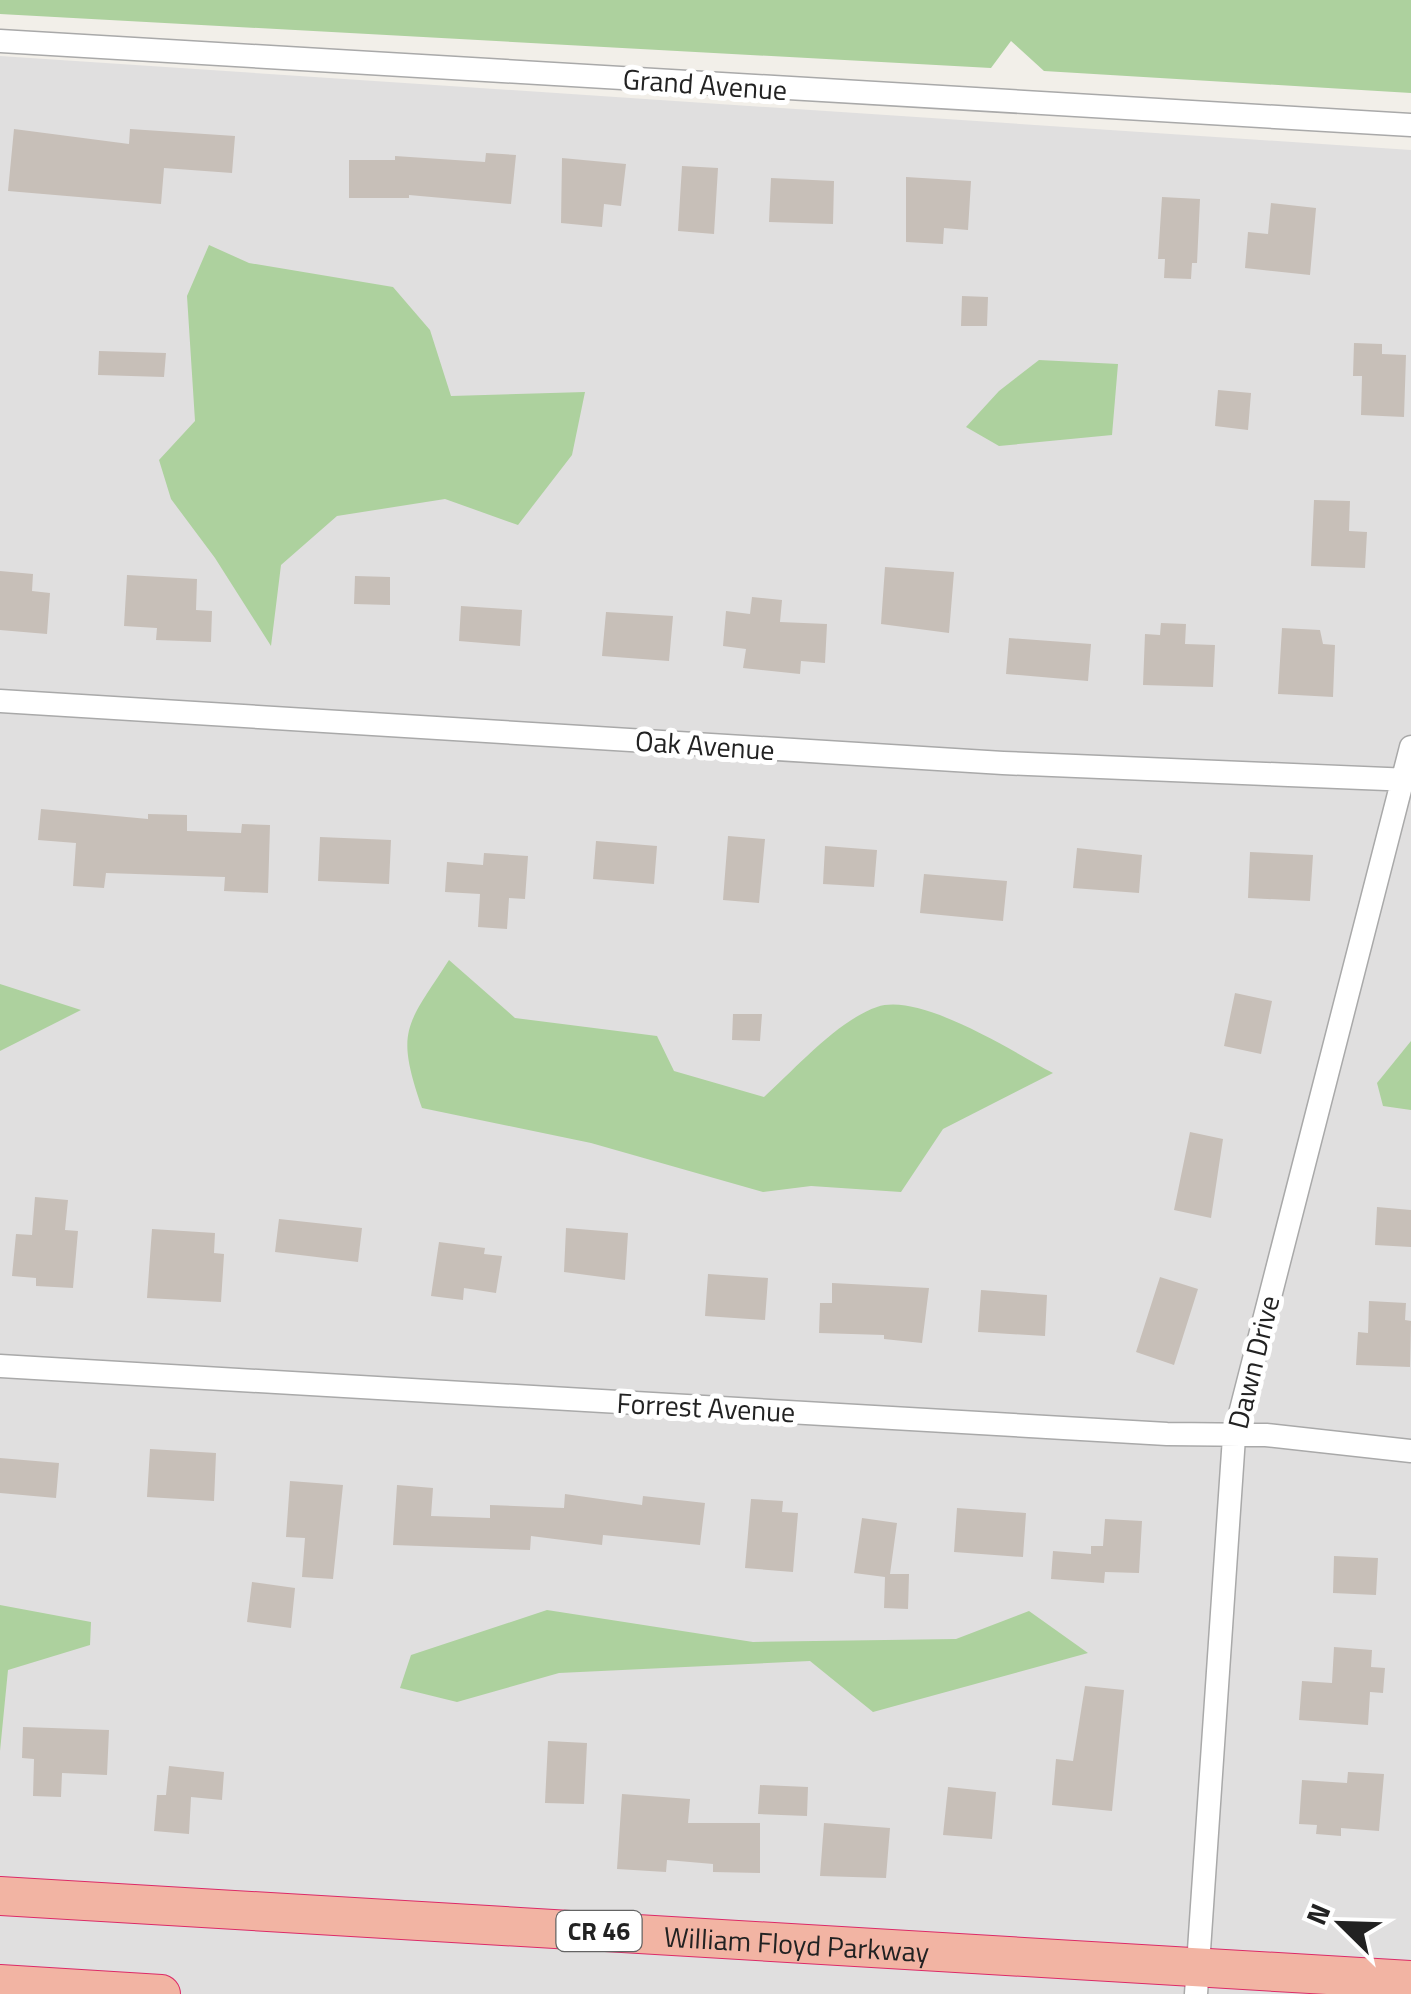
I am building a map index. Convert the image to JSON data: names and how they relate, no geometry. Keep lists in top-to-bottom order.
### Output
{
  "streets": {
    "highway": ["CR 46", "William Floyd Parkway"],
    "street": [
      "Grand Avenue",
      "Oak Avenue",
      "Dawn Drive",
      "Forrest Avenue"
    ]
  },
  "crossings": [
    ["Oak Avenue", "Dawn Drive"],
    ["Dawn Drive", "Forrest Avenue"],
    ["Dawn Drive", "William Floyd Parkway"]
  ],
  "north": "top left"
}
